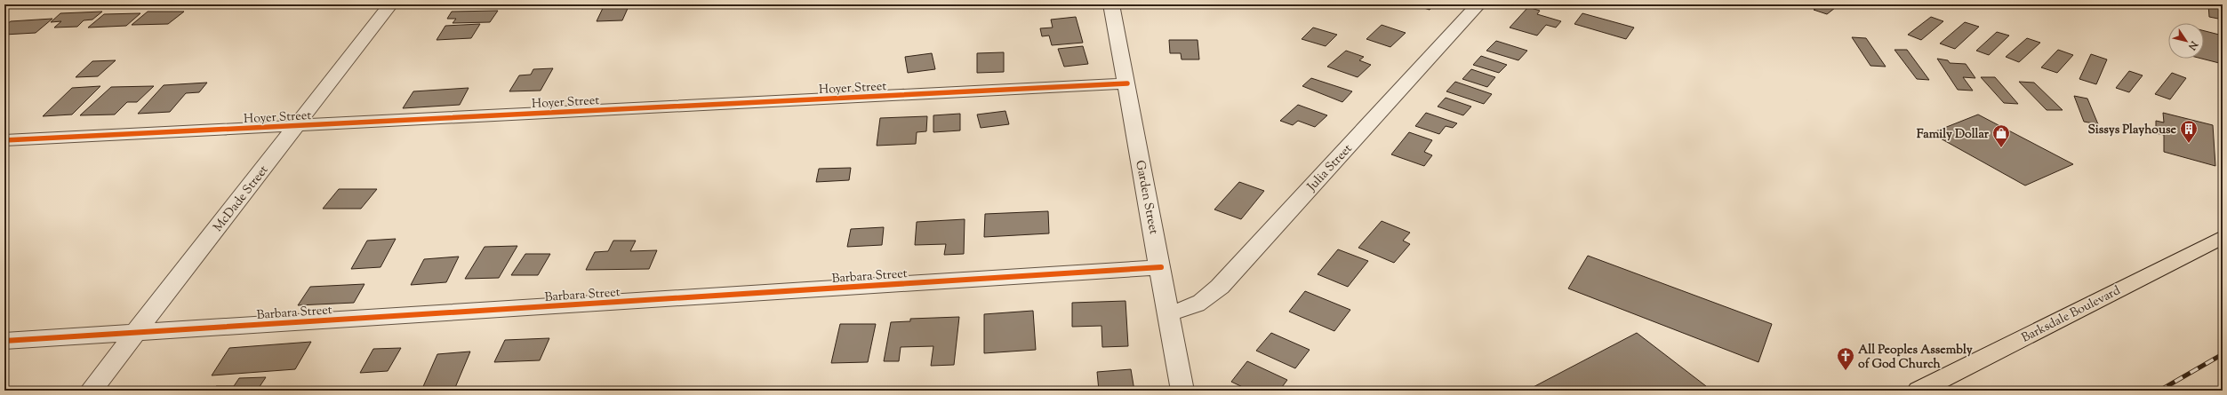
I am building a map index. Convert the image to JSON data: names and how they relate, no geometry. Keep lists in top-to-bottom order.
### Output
{
  "streets": {
    "main road": ["Barksdale Boulevard"],
    "street": [
      "Hoyer Street",
      "Julia Street",
      "Garden Street",
      "McDade Street",
      "Barbara Street"
    ]
  },
  "crossings": [
    ["Hoyer Street", "Garden Street"],
    ["Hoyer Street", "McDade Street"],
    ["Julia Street", "Garden Street"],
    ["Garden Street", "Barbara Street"],
    ["McDade Street", "Barbara Street"]
  ],
  "places": {
    "building": ["Sissys Playhouse"],
    "shop": ["Family Dollar"],
    "church": ["All Peoples Assembly of God Church"]
  },
  "north": "bottom right"
}
